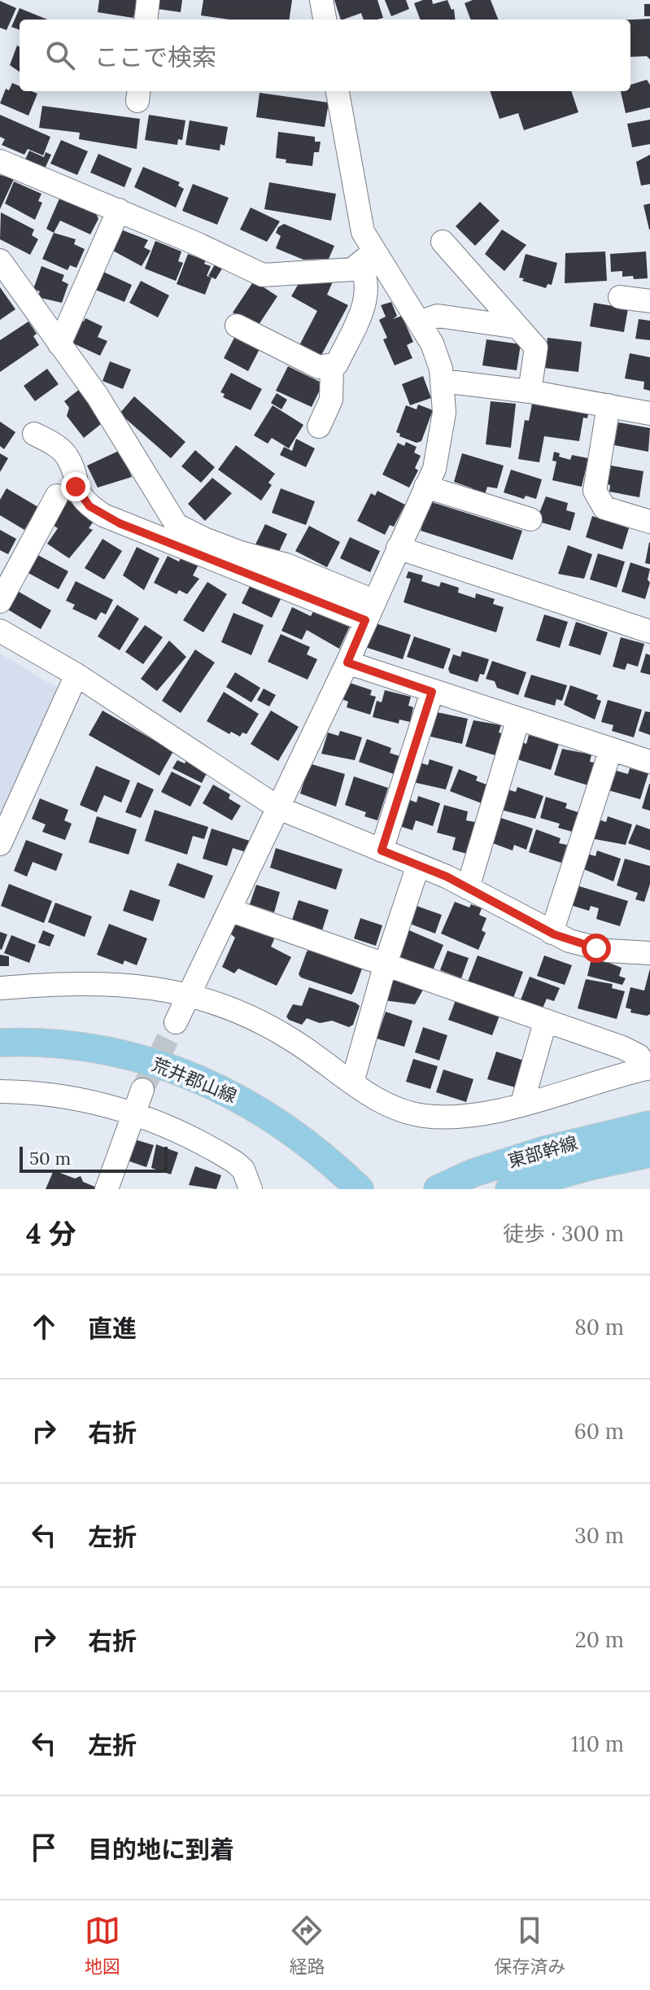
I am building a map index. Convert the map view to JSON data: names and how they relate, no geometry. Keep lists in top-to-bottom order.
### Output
{
  "streets": {
    "main road": ["荒井郡山線", "東部幹線"]
  },
  "scale_bar": "50 m",
  "page": {
    "search": "ここで検索",
    "scale": "50 m",
    "heading": ["4 分", "徒歩 · 300 m"],
    "list": [
      ["直進", "80 m"],
      ["右折", "60 m"],
      ["左折", "30 m"],
      ["右折", "20 m"],
      ["左折", "110 m"],
      "目的地に到着"
    ],
    "nav": ["地図", "経路", "保存済み"]
  }
}
